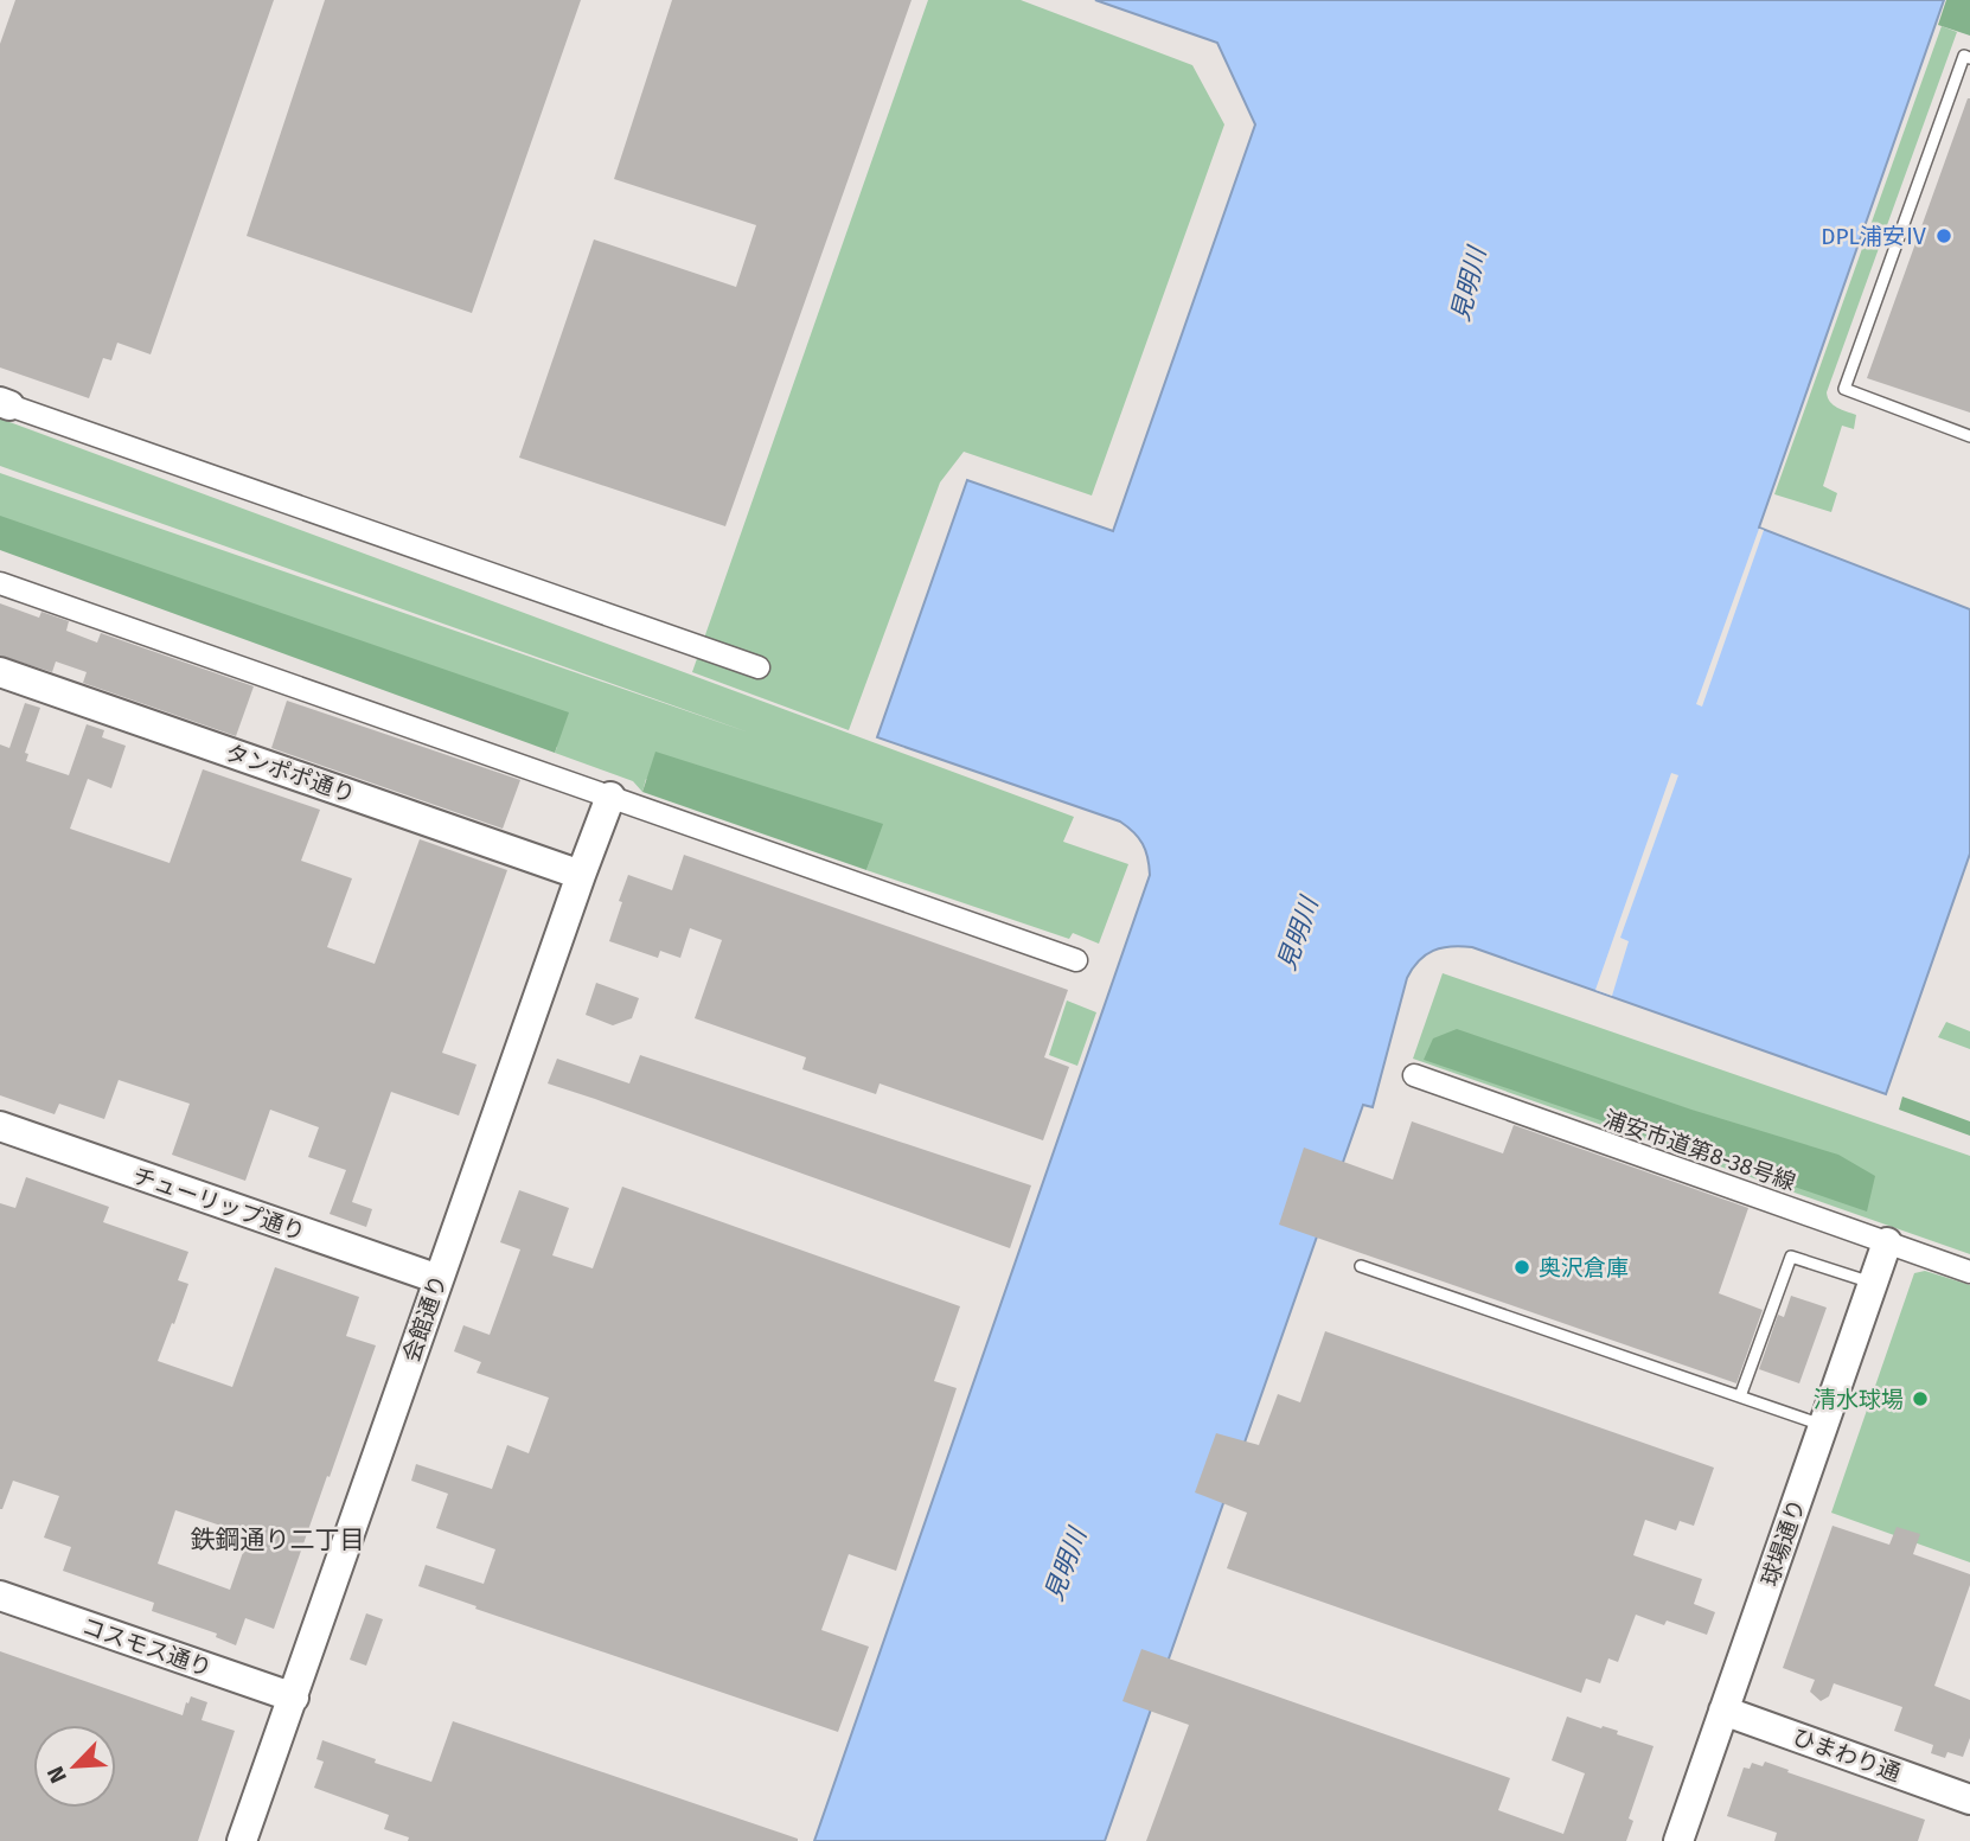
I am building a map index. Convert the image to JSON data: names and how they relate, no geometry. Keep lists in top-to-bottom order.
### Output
{
  "streets": {
    "street": [
      "タンポポ通り",
      "浦安市道第8-38号線",
      "チューリップ通り",
      "会館通り",
      "球場通り",
      "コスモス通り",
      "ひまわり通"
    ]
  },
  "crossings": [
    ["タンポポ通り", "会館通り"],
    ["浦安市道第8-38号線", "球場通り"],
    ["チューリップ通り", "会館通り"],
    ["会館通り", "コスモス通り"],
    ["球場通り", "ひまわり通"]
  ],
  "districts": ["鉄鋼通り二丁目"],
  "water": ["見明川"],
  "places": ["DPL浦安Ⅳ", "奥沢倉庫", "清水球場"],
  "north": "bottom left"
}
